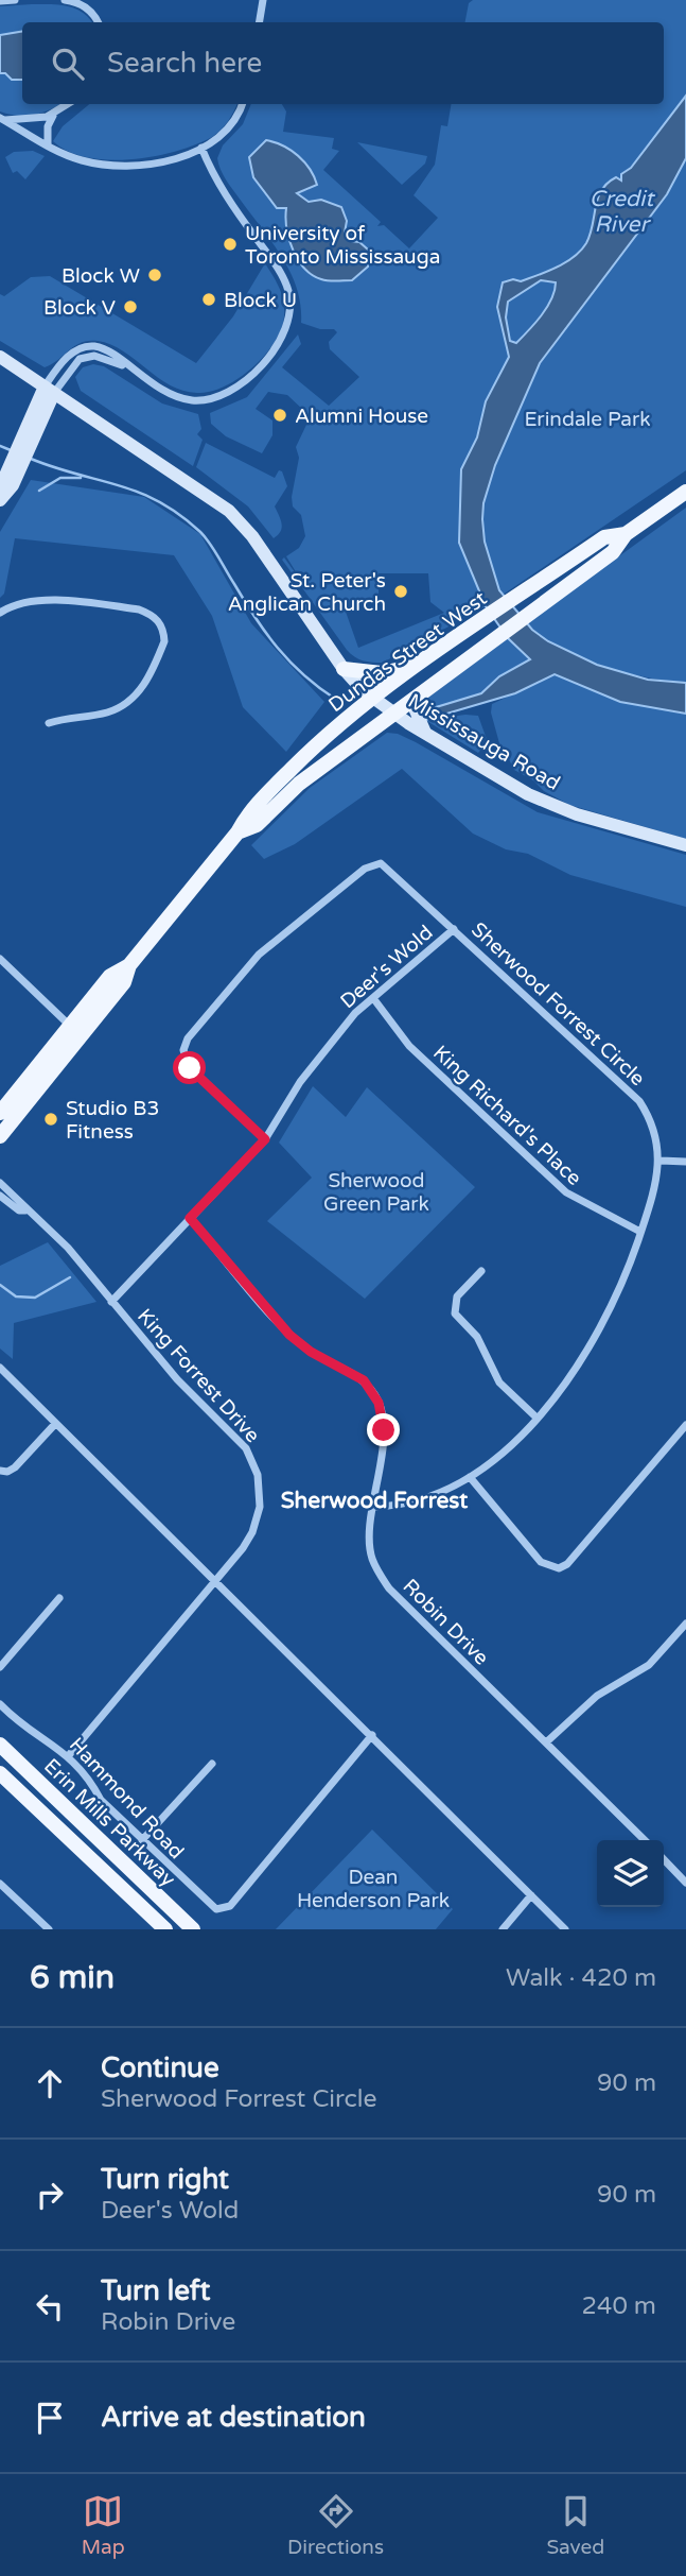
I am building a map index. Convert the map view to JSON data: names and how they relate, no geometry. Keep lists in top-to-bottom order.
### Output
{
  "streets": {
    "main road": ["Dundas Street West", "Mississauga Road", "Erin Mills Parkway"],
    "street": [
      "Deer's Wold",
      "Sherwood Forrest Circle",
      "King Richard's Place",
      "King Forrest Drive",
      "Robin Drive",
      "Hammond Road"
    ]
  },
  "crossings": [
    ["Dundas Street West", "Mississauga Road"],
    ["Deer's Wold", "Sherwood Forrest Circle"],
    ["Deer's Wold", "King Richard's Place"],
    ["Deer's Wold", "King Forrest Drive"],
    ["Deer's Wold", "Robin Drive"],
    ["Sherwood Forrest Circle", "King Richard's Place"],
    ["Sherwood Forrest Circle", "Robin Drive"],
    ["King Forrest Drive", "Hammond Road"]
  ],
  "districts": ["Sherwood Forrest"],
  "water": ["Credit River"],
  "parks": ["Erindale Park", "Sherwood Green Park", "Dean Henderson Park"],
  "places": [
    "University of Toronto Mississauga",
    "Block W",
    "Block U",
    "Block V",
    "Alumni House",
    "St. Peter's Anglican Church",
    "Studio B3 Fitness"
  ],
  "page": {
    "search": "Search here",
    "heading": ["6 min", "Walk · 420 m"],
    "list": [
      ["Continue", "Sherwood Forrest Circle", "90 m"],
      ["Turn right", "Deer's Wold", "90 m"],
      ["Turn left", "Robin Drive", "240 m"],
      "Arrive at destination"
    ],
    "nav": ["Map", "Directions", "Saved"]
  }
}
